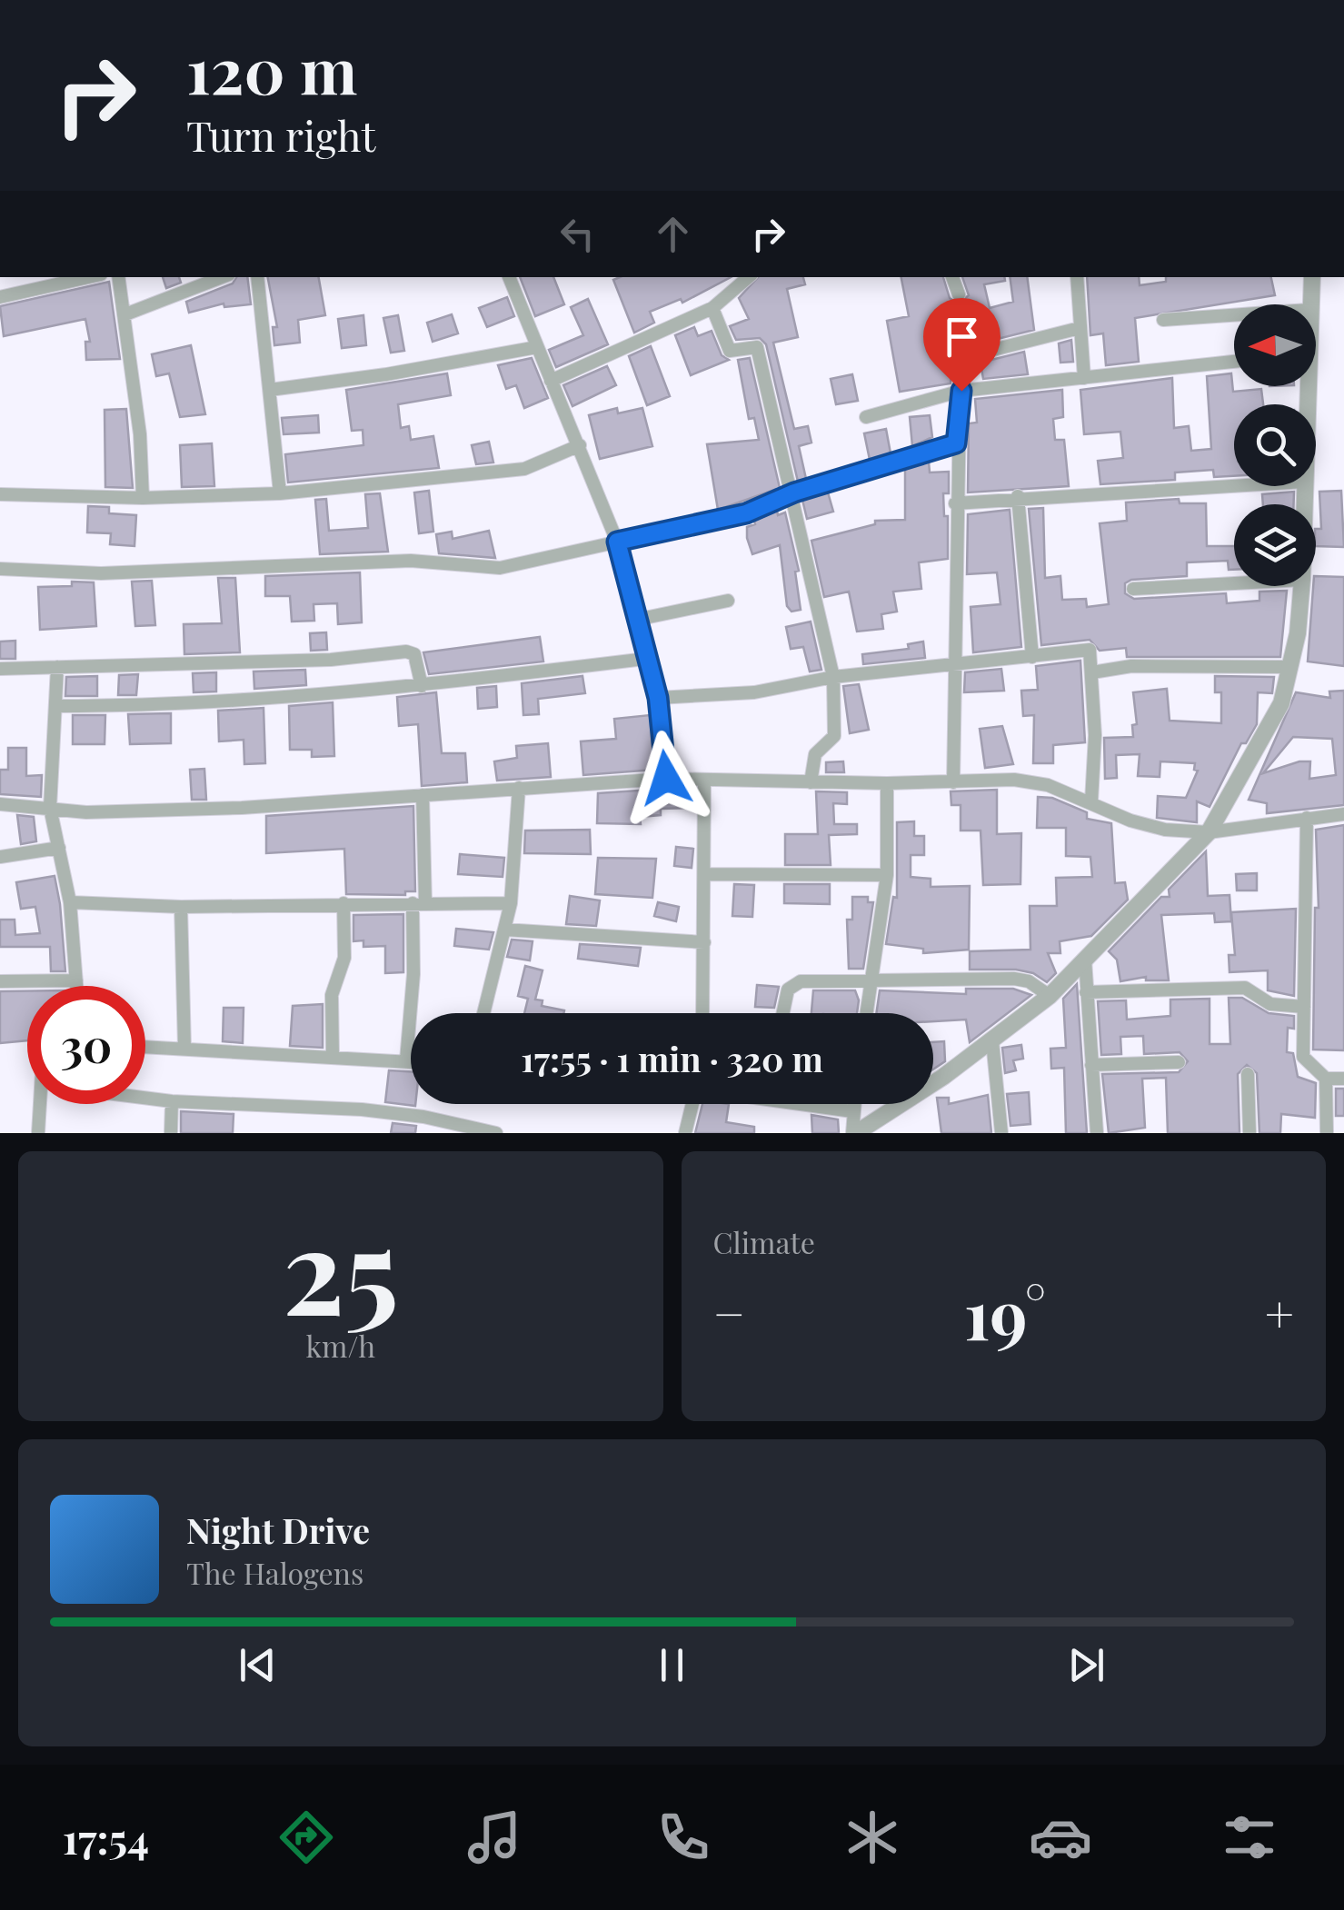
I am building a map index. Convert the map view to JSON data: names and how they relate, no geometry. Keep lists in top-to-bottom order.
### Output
{
  "north": "left",
  "page": {
    "turn": ["120 m", "Turn right"],
    "limit": "30",
    "trip": "17:55 · 1 min · 320 m",
    "tile": [
      ["25", "km/h"],
      "Climate"
    ],
    "heat": ["−", "19°", "+"],
    "song": ["Night Drive", "The Halogens"],
    "tabs": "17:54"
  }
}
